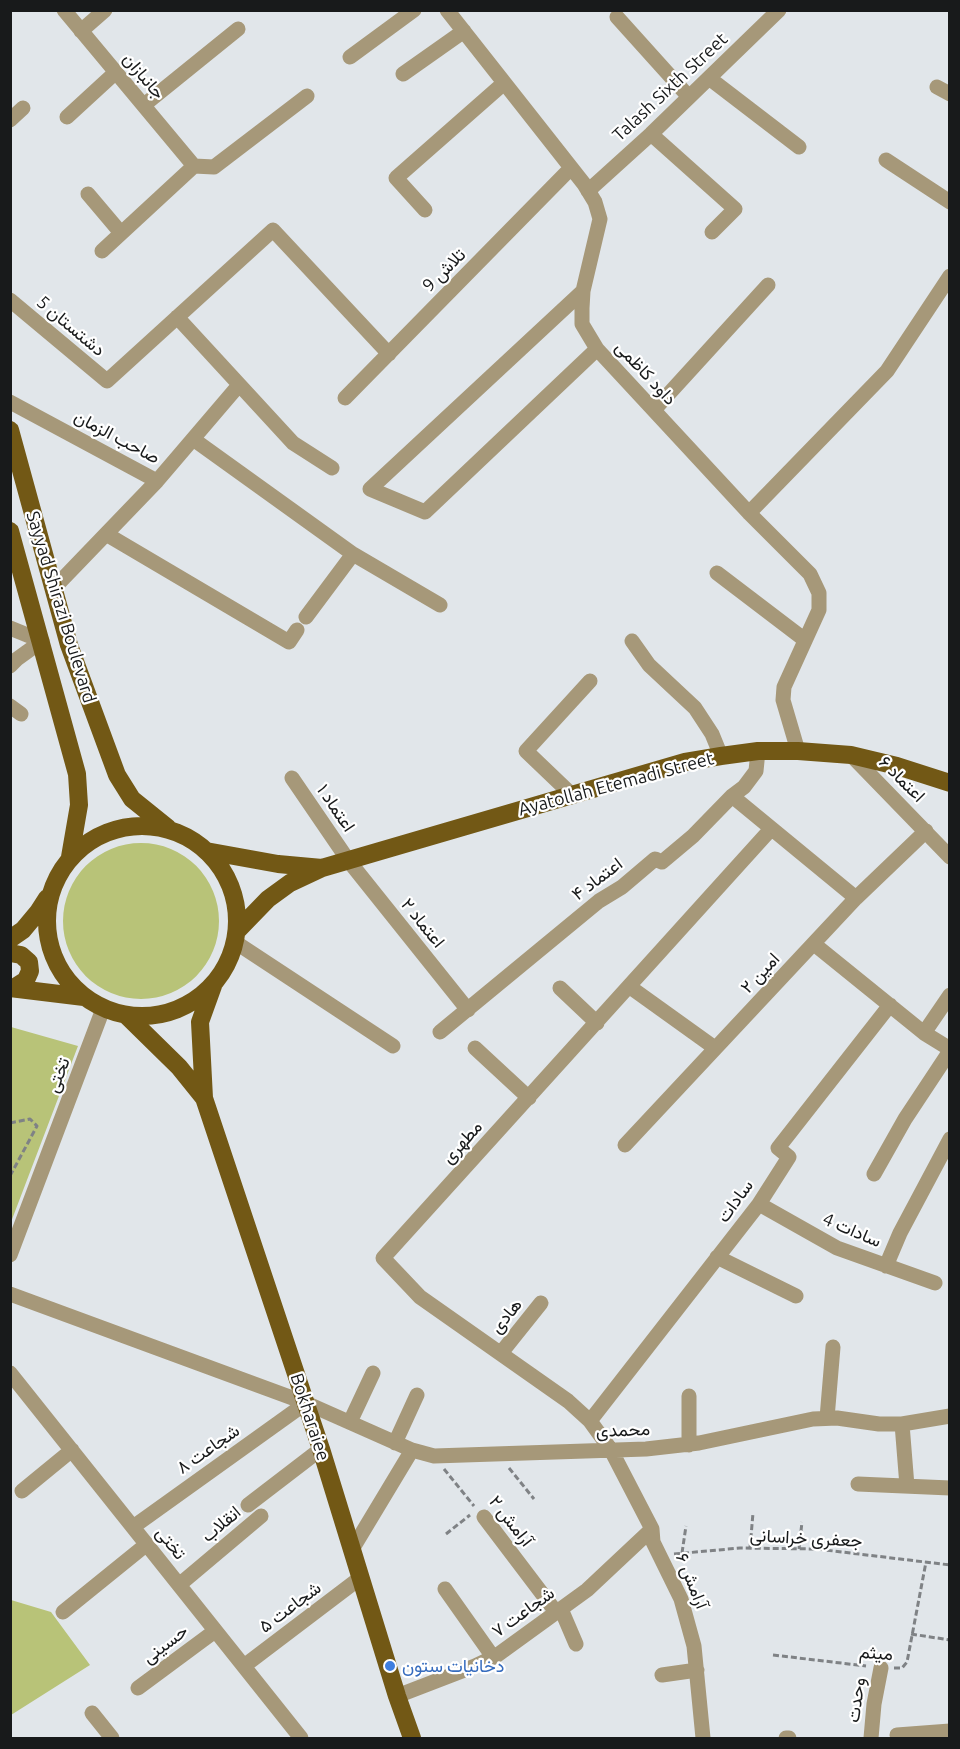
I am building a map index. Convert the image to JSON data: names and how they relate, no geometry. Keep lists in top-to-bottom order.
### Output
{
  "streets": {
    "main road": ["Sayyad Shirazi Boulevard", "Ayatollah Etemadi Street", "Bokharaiee"],
    "street": [
      "جانبازان",
      "Talash Sixth Street",
      "تلاش 9",
      "دشتستان 5",
      "داود کاظمی",
      "صاحب الزمان",
      "اعتماد ۶",
      "اعتماد ۱",
      "اعتماد ۴",
      "اعتماد ۲",
      "امین ۲",
      "تختی",
      "مطهری",
      "سادات",
      "سادات 4",
      "هادی",
      "محمدی",
      "شجاعت ۸",
      "آرامش ۲",
      "انقلاب",
      "آرامش ۶",
      "شجاعت ۵",
      "شجاعت ۷",
      "حسینی",
      "وحدت"
    ],
    "path": ["جعفری خراسانی", "میثم"]
  },
  "crossings": [
    ["Talash Sixth Street", "داود کاظمی"],
    ["تلاش 9", "داود کاظمی"],
    ["داود کاظمی", "Ayatollah Etemadi Street"],
    ["Sayyad Shirazi Boulevard", "تختی"],
    ["Sayyad Shirazi Boulevard", "Bokharaiee"],
    ["اعتماد ۶", "Ayatollah Etemadi Street"],
    ["اعتماد ۶", "امین ۲"],
    ["Ayatollah Etemadi Street", "اعتماد ۱"],
    ["Ayatollah Etemadi Street", "اعتماد ۴"],
    ["Ayatollah Etemadi Street", "اعتماد ۲"],
    ["اعتماد ۱", "اعتماد ۲"],
    ["اعتماد ۴", "اعتماد ۲"],
    ["تختی", "Bokharaiee"],
    ["تختی", "شجاعت ۸"],
    ["تختی", "انقلاب"],
    ["تختی", "شجاعت ۵"],
    ["تختی", "حسینی"],
    ["مطهری", "سادات"],
    ["مطهری", "هادی"],
    ["مطهری", "محمدی"],
    ["مطهری", "آرامش ۶"],
    ["سادات", "سادات 4"],
    ["Bokharaiee", "محمدی"],
    ["Bokharaiee", "شجاعت ۸"],
    ["Bokharaiee", "انقلاب"],
    ["Bokharaiee", "شجاعت ۵"],
    ["Bokharaiee", "شجاعت ۷"],
    ["محمدی", "شجاعت ۸"],
    ["محمدی", "آرامش ۲"],
    ["محمدی", "آرامش ۶"],
    ["آرامش ۲", "شجاعت ۷"],
    ["جعفری خراسانی", "آرامش ۶"],
    ["جعفری خراسانی", "میثم"],
    ["آرامش ۶", "شجاعت ۷"],
    ["میثم", "وحدت"]
  ],
  "places": ["دخانیات ستون"]
}
